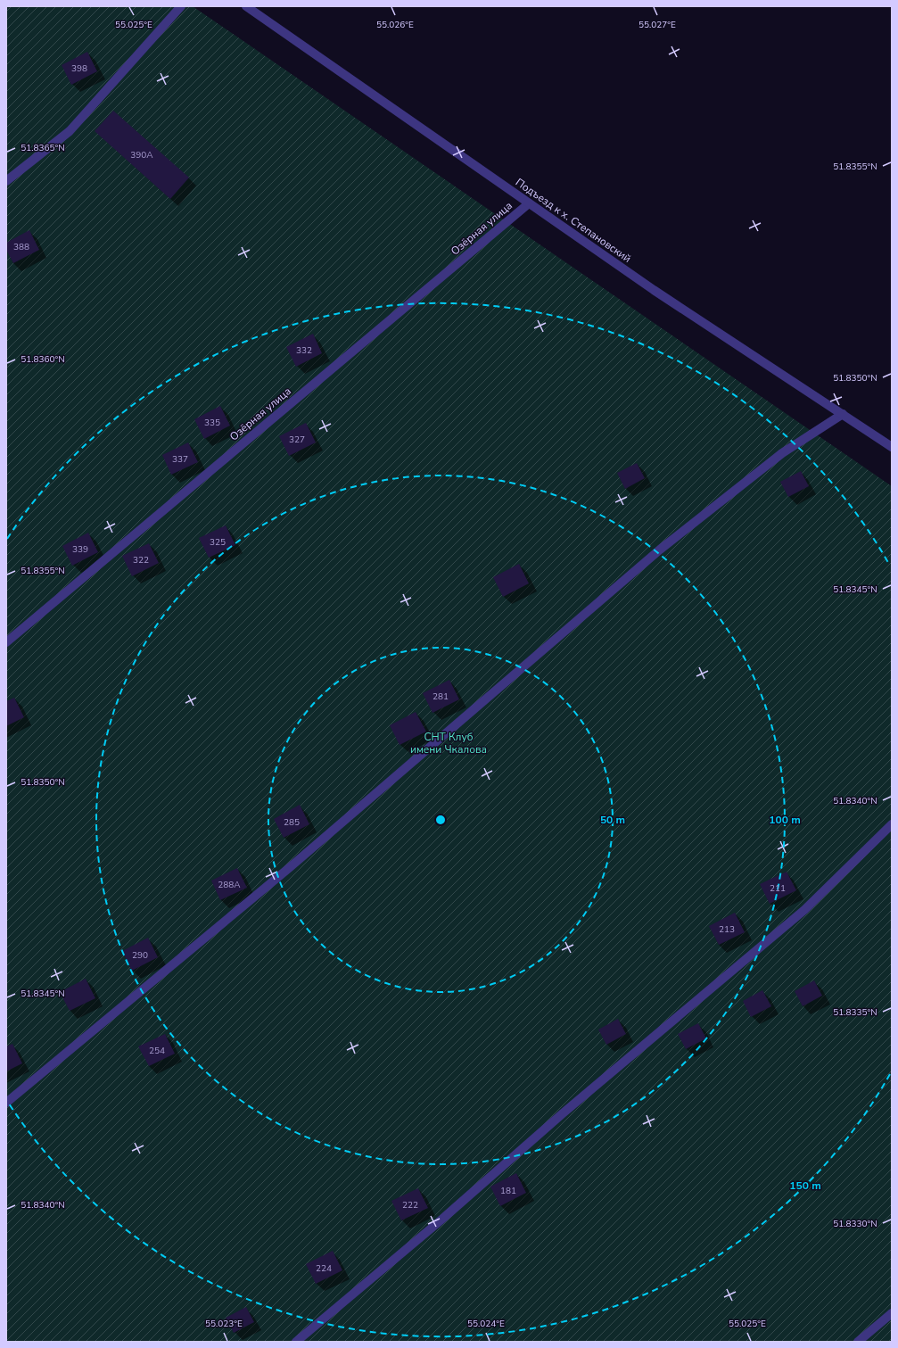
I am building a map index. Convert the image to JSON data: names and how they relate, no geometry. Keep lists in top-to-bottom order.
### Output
{
  "streets": {
    "street": ["Подъезд к х. Степановский", "Озёрная улица"]
  },
  "crossings": [
    ["Подъезд к х. Степановский", "Озёрная улица"]
  ],
  "parks": ["СНТ Клуб имени Чкалова"],
  "house_numbers": [
    "398",
    "390А",
    "388",
    "332",
    "335",
    "327",
    "337",
    "325",
    "339",
    "322",
    "281",
    "285",
    "288А",
    "211",
    "213",
    "290",
    "254",
    "181",
    "222",
    "224"
  ],
  "coordinates": [
    "55.025°E",
    "55.026°E",
    "55.027°E",
    "51.8365°N",
    "51.8355°N",
    "51.8360°N",
    "51.8350°N",
    "51.8345°N",
    "51.8340°N",
    "51.8335°N",
    "51.8330°N",
    "55.023°E",
    "55.024°E"
  ],
  "rings": ["50 m", "100 m", "150 m"]
}
